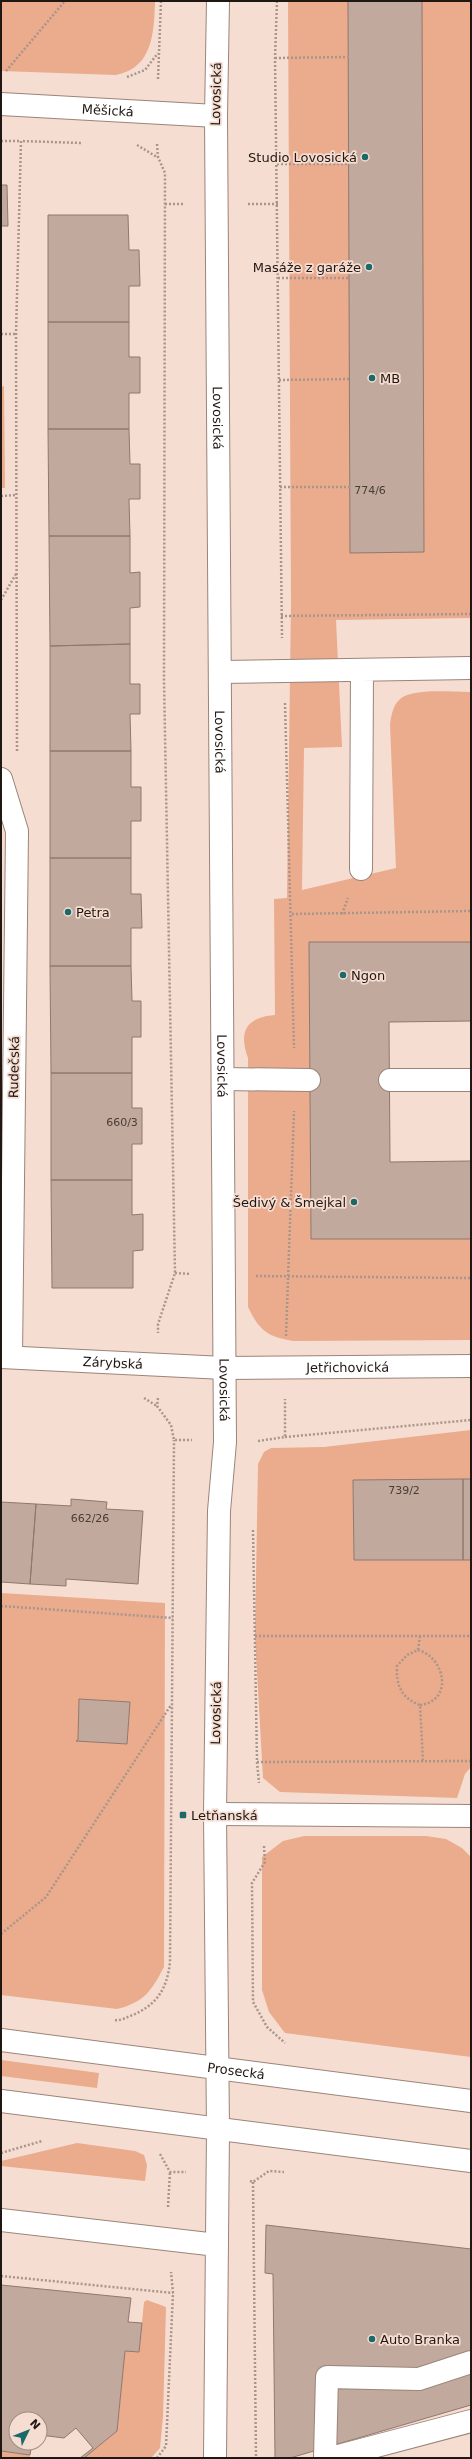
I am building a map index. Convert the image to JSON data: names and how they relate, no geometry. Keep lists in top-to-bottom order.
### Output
{
  "streets": {
    "street": [
      "Lovosická",
      "Měšická",
      "Rudečská",
      "Zárybská",
      "Jetřichovická",
      "Prosecká"
    ]
  },
  "crossings": [
    ["Lovosická", "Měšická"],
    ["Lovosická", "Zárybská"],
    ["Lovosická", "Jetřichovická"],
    ["Lovosická", "Prosecká"],
    ["Rudečská", "Zárybská"],
    ["Zárybská", "Jetřichovická"]
  ],
  "places": {
    "other": [
      "Studio Lovosická",
      "Masáže z garáže",
      "MB",
      "Petra",
      "Ngon",
      "Šedivý & Šmejkal",
      "Auto Branka"
    ],
    "transit": ["Letňanská"]
  },
  "house_numbers": [
    "774/6",
    "660/3",
    "739/2",
    "662/26"
  ],
  "north": "top right"
}
